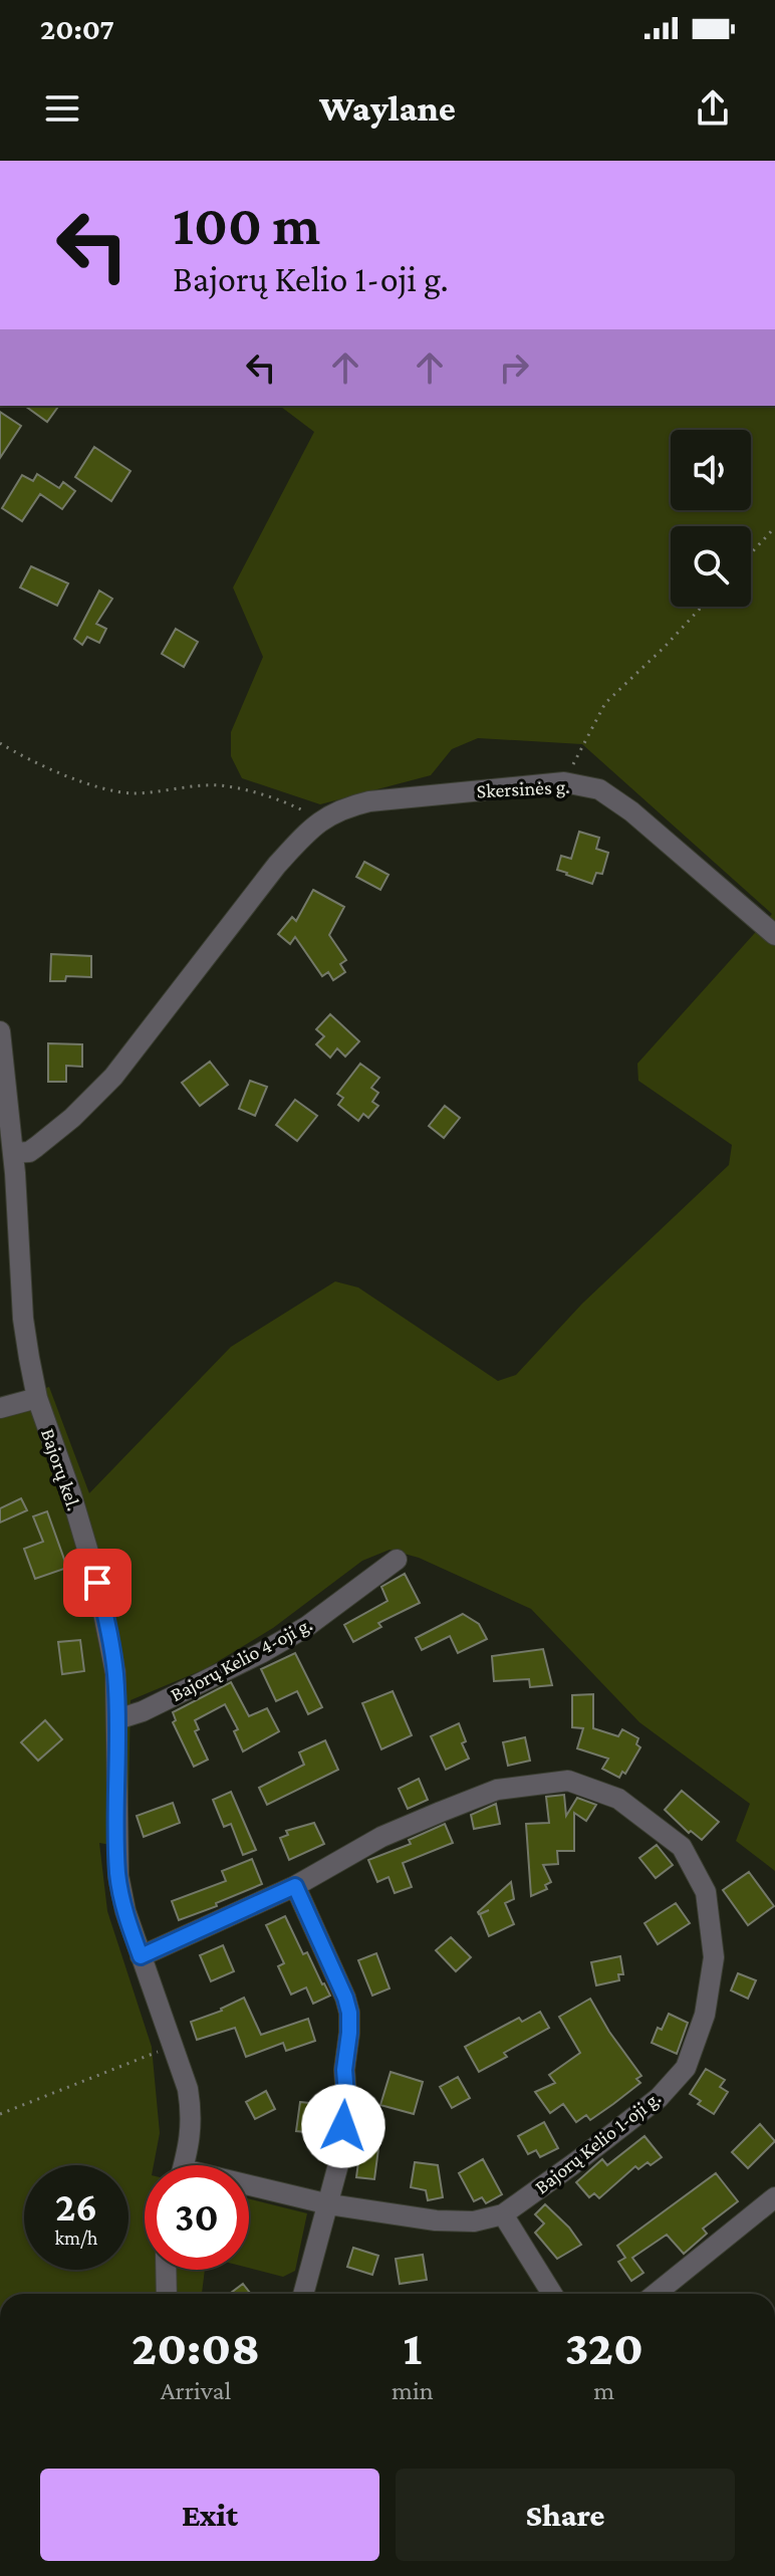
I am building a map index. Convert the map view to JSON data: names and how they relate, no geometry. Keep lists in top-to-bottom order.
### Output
{
  "streets": {
    "street": [
      "Skersinės g.",
      "Bajorų kel.",
      "Bajorų Kelio 4-oji g.",
      "Bajorų Kelio 1-oji g."
    ]
  },
  "crossings": [
    ["Skersinės g.", "Bajorų kel."],
    ["Bajorų kel.", "Bajorų Kelio 4-oji g."],
    ["Bajorų kel.", "Bajorų Kelio 1-oji g."]
  ],
  "page": {
    "status": "20:07",
    "header": "Waylane",
    "turn": ["100 m", "Bajorų Kelio 1-oji g."],
    "speed": "26 km/h",
    "limit": "30",
    "eta": [
      "20:08",
      "Arrival",
      "1",
      "min",
      "320",
      "m"
    ],
    "buttons": ["Exit", "Share"]
  }
}
